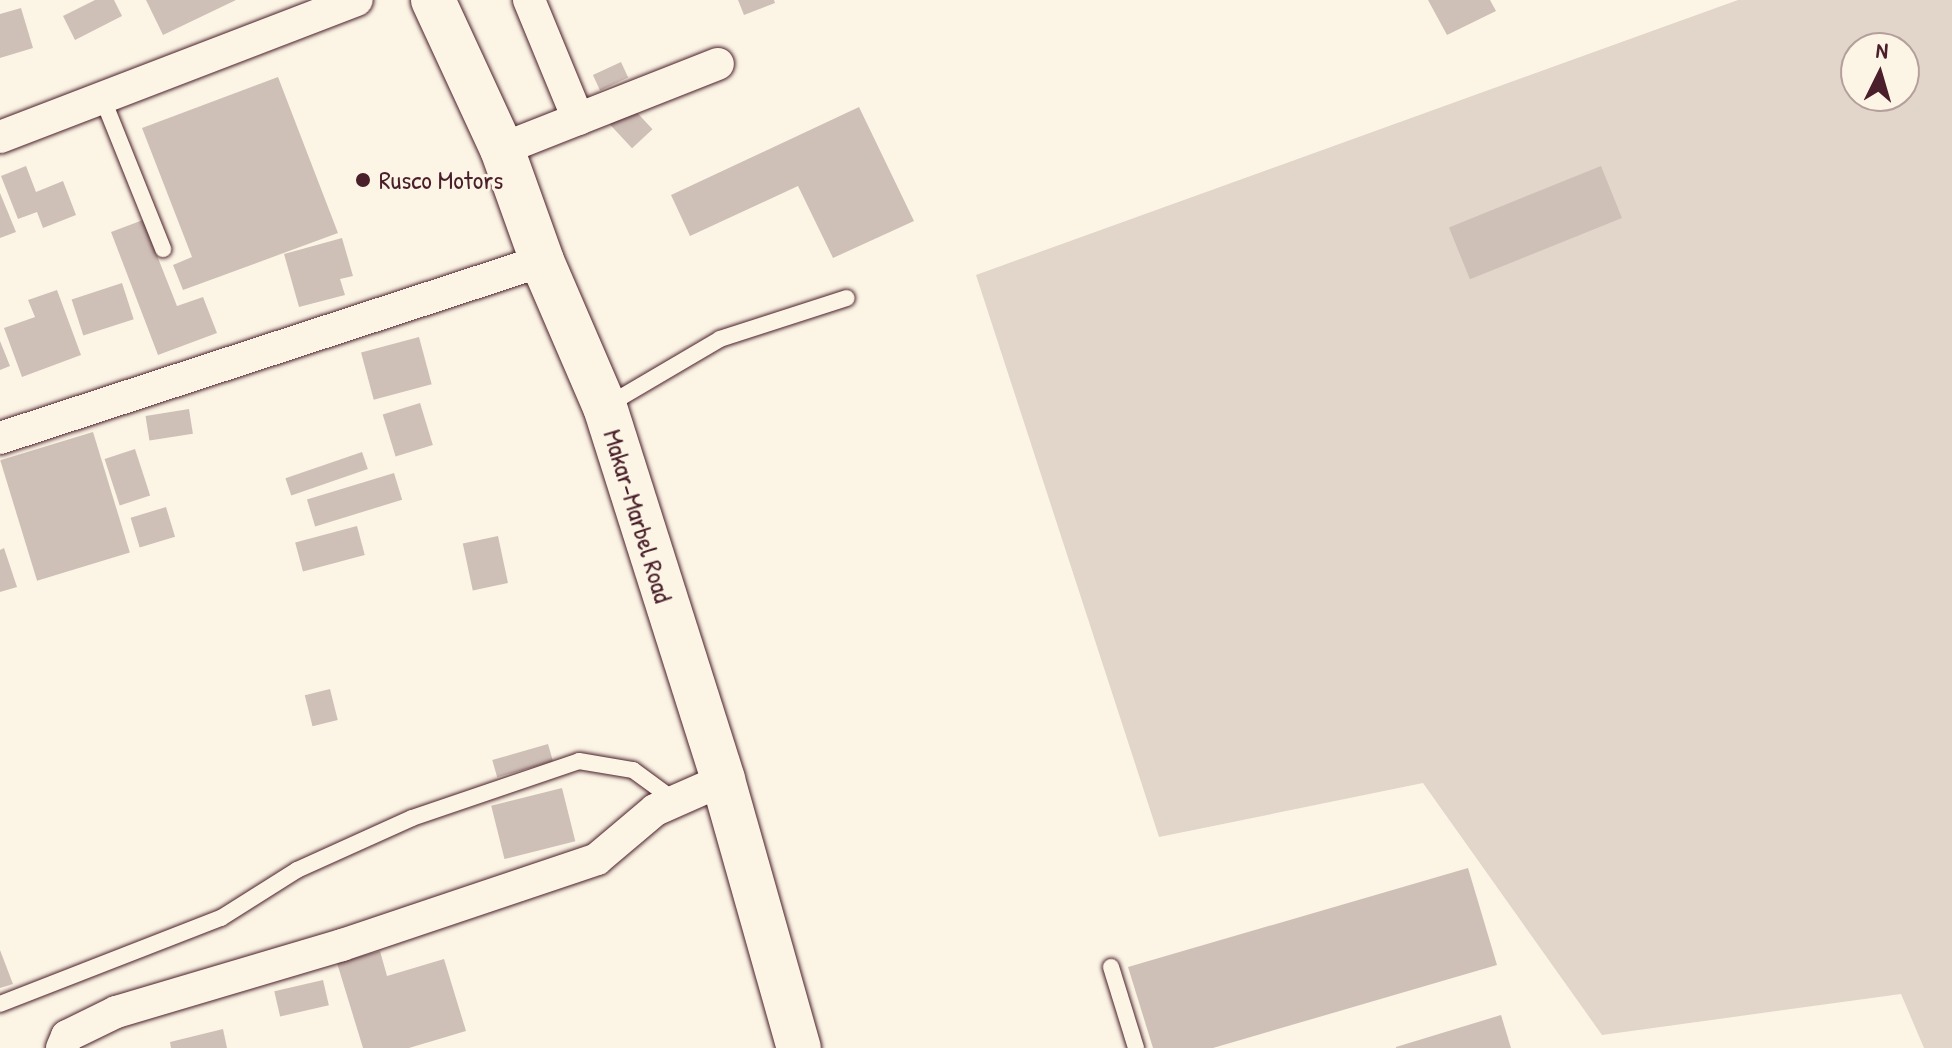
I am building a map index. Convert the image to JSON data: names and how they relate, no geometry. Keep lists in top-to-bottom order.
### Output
{
  "streets": {
    "main road": ["Makar-Marbel Road"]
  },
  "places": ["Rusco Motors"],
  "north": "top"
}
